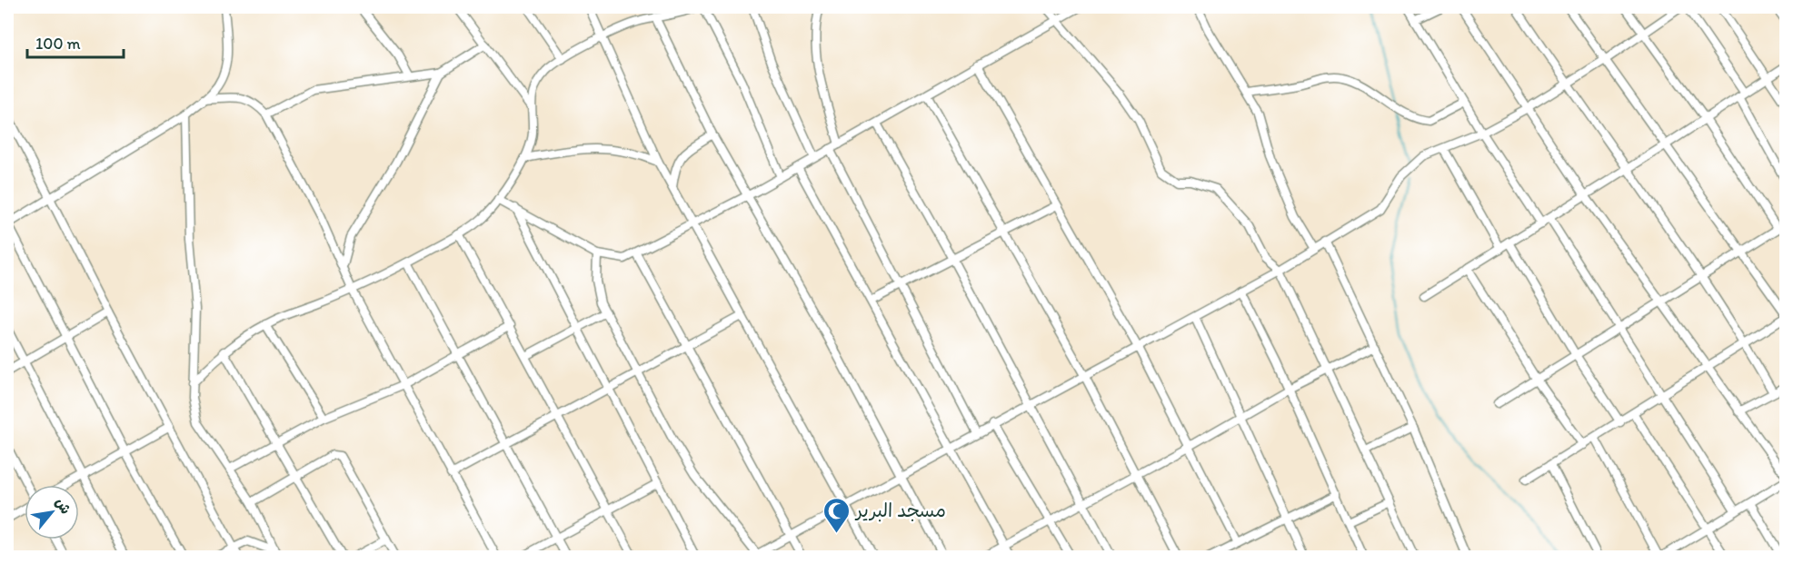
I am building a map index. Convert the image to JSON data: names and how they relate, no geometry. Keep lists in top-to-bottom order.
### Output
{
  "places": {
    "mosque": ["مسجد البرير"]
  },
  "scale_bar": "100 m",
  "north": "top right"
}
